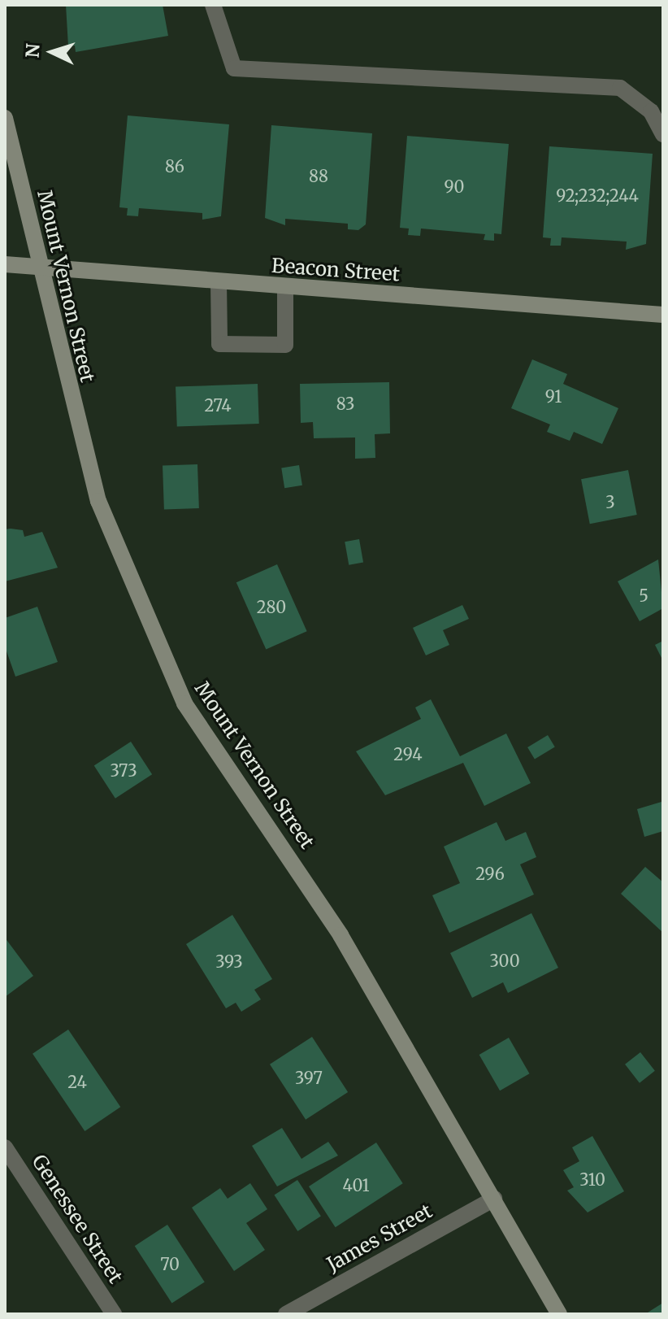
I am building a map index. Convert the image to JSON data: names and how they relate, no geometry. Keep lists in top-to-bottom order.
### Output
{
  "streets": {
    "main road": ["Beacon Street", "Mount Vernon Street"],
    "street": ["Genessee Street", "James Street"]
  },
  "crossings": [
    ["Beacon Street", "Mount Vernon Street"],
    ["Mount Vernon Street", "James Street"]
  ],
  "house_numbers": [
    "86",
    "88",
    "90",
    "92;232;244",
    "91",
    "83",
    "274",
    "3",
    "5",
    "280",
    "294",
    "373",
    "296",
    "300",
    "393",
    "397",
    "24",
    "310",
    "401",
    "70"
  ],
  "north": "left"
}
